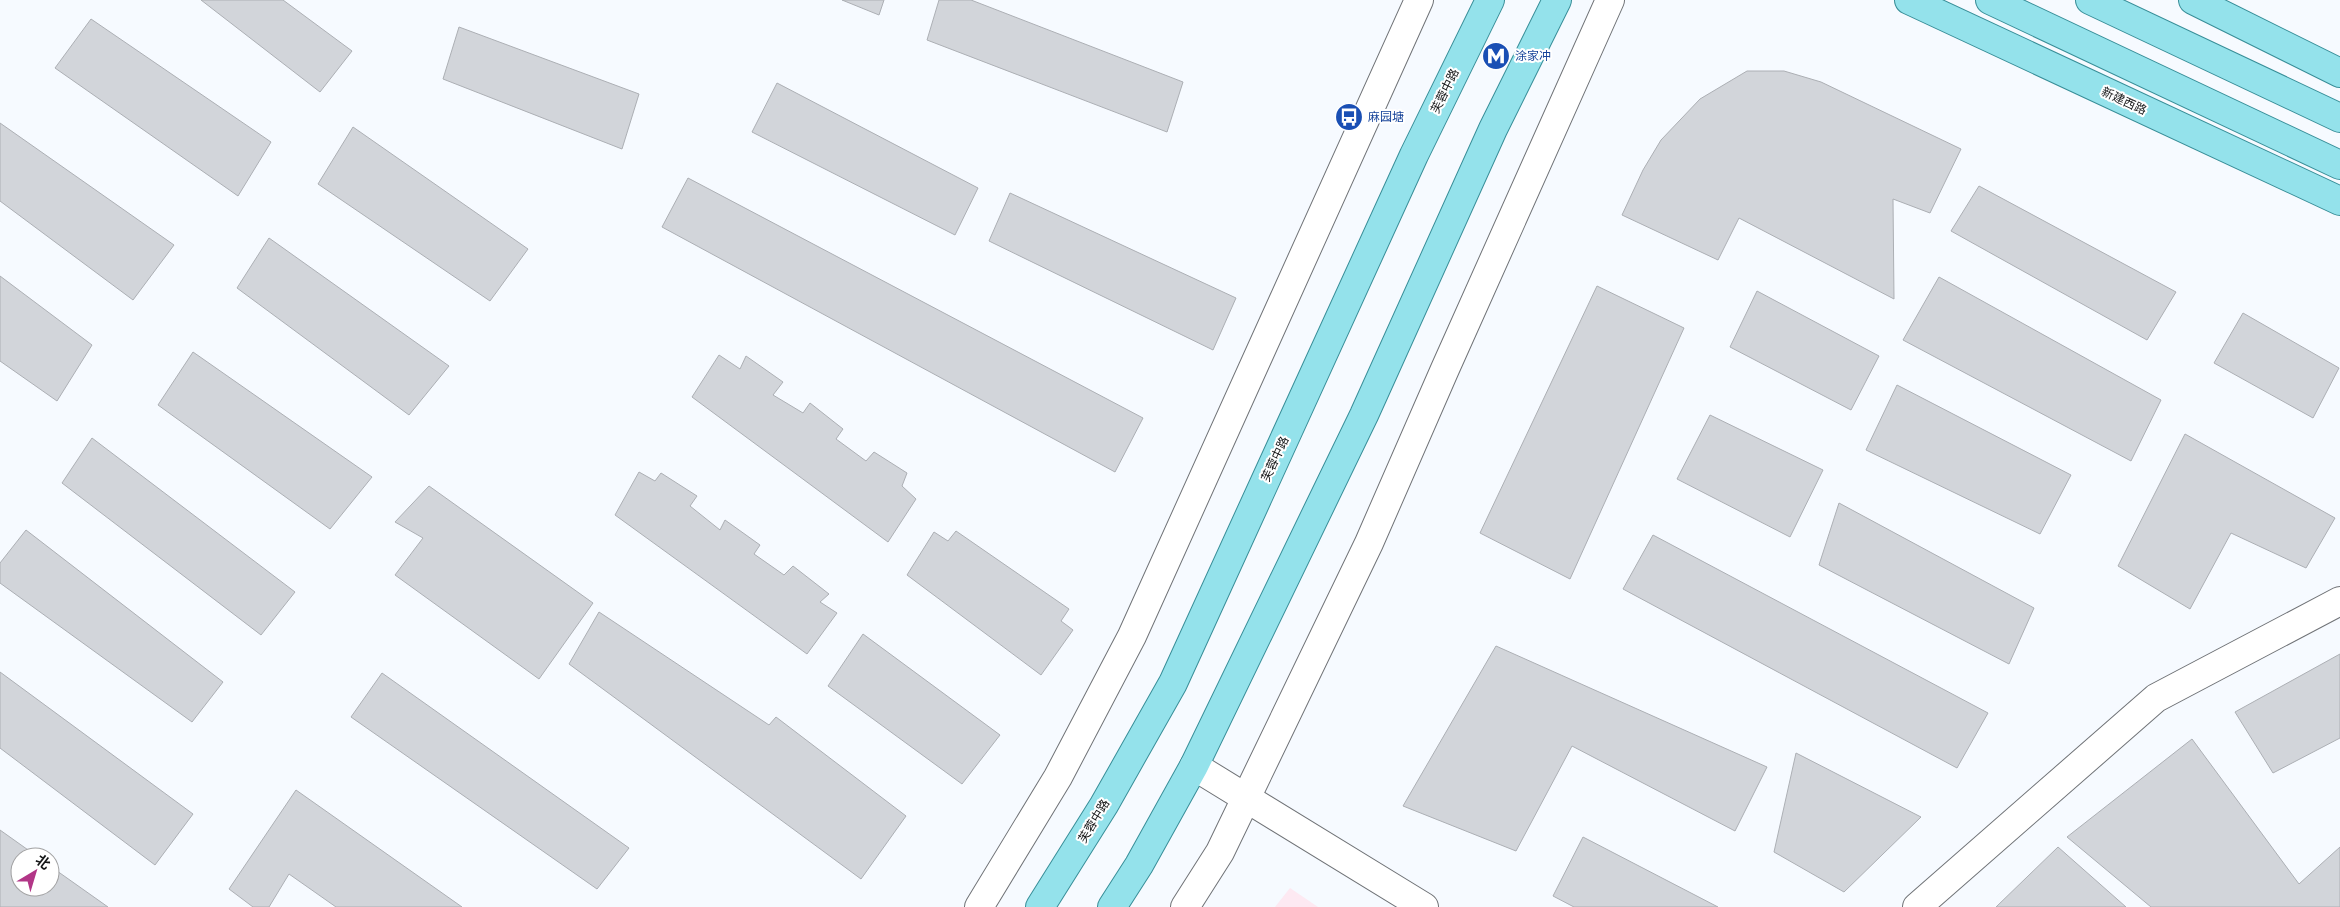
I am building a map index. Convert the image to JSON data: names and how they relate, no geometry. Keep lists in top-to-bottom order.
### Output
{
  "streets": {
    "main road": ["芙蓉中路", "新建西路"]
  },
  "places": {
    "metro station": ["涂家冲"],
    "bus stop": ["麻园塘"]
  },
  "north": "top right"
}
